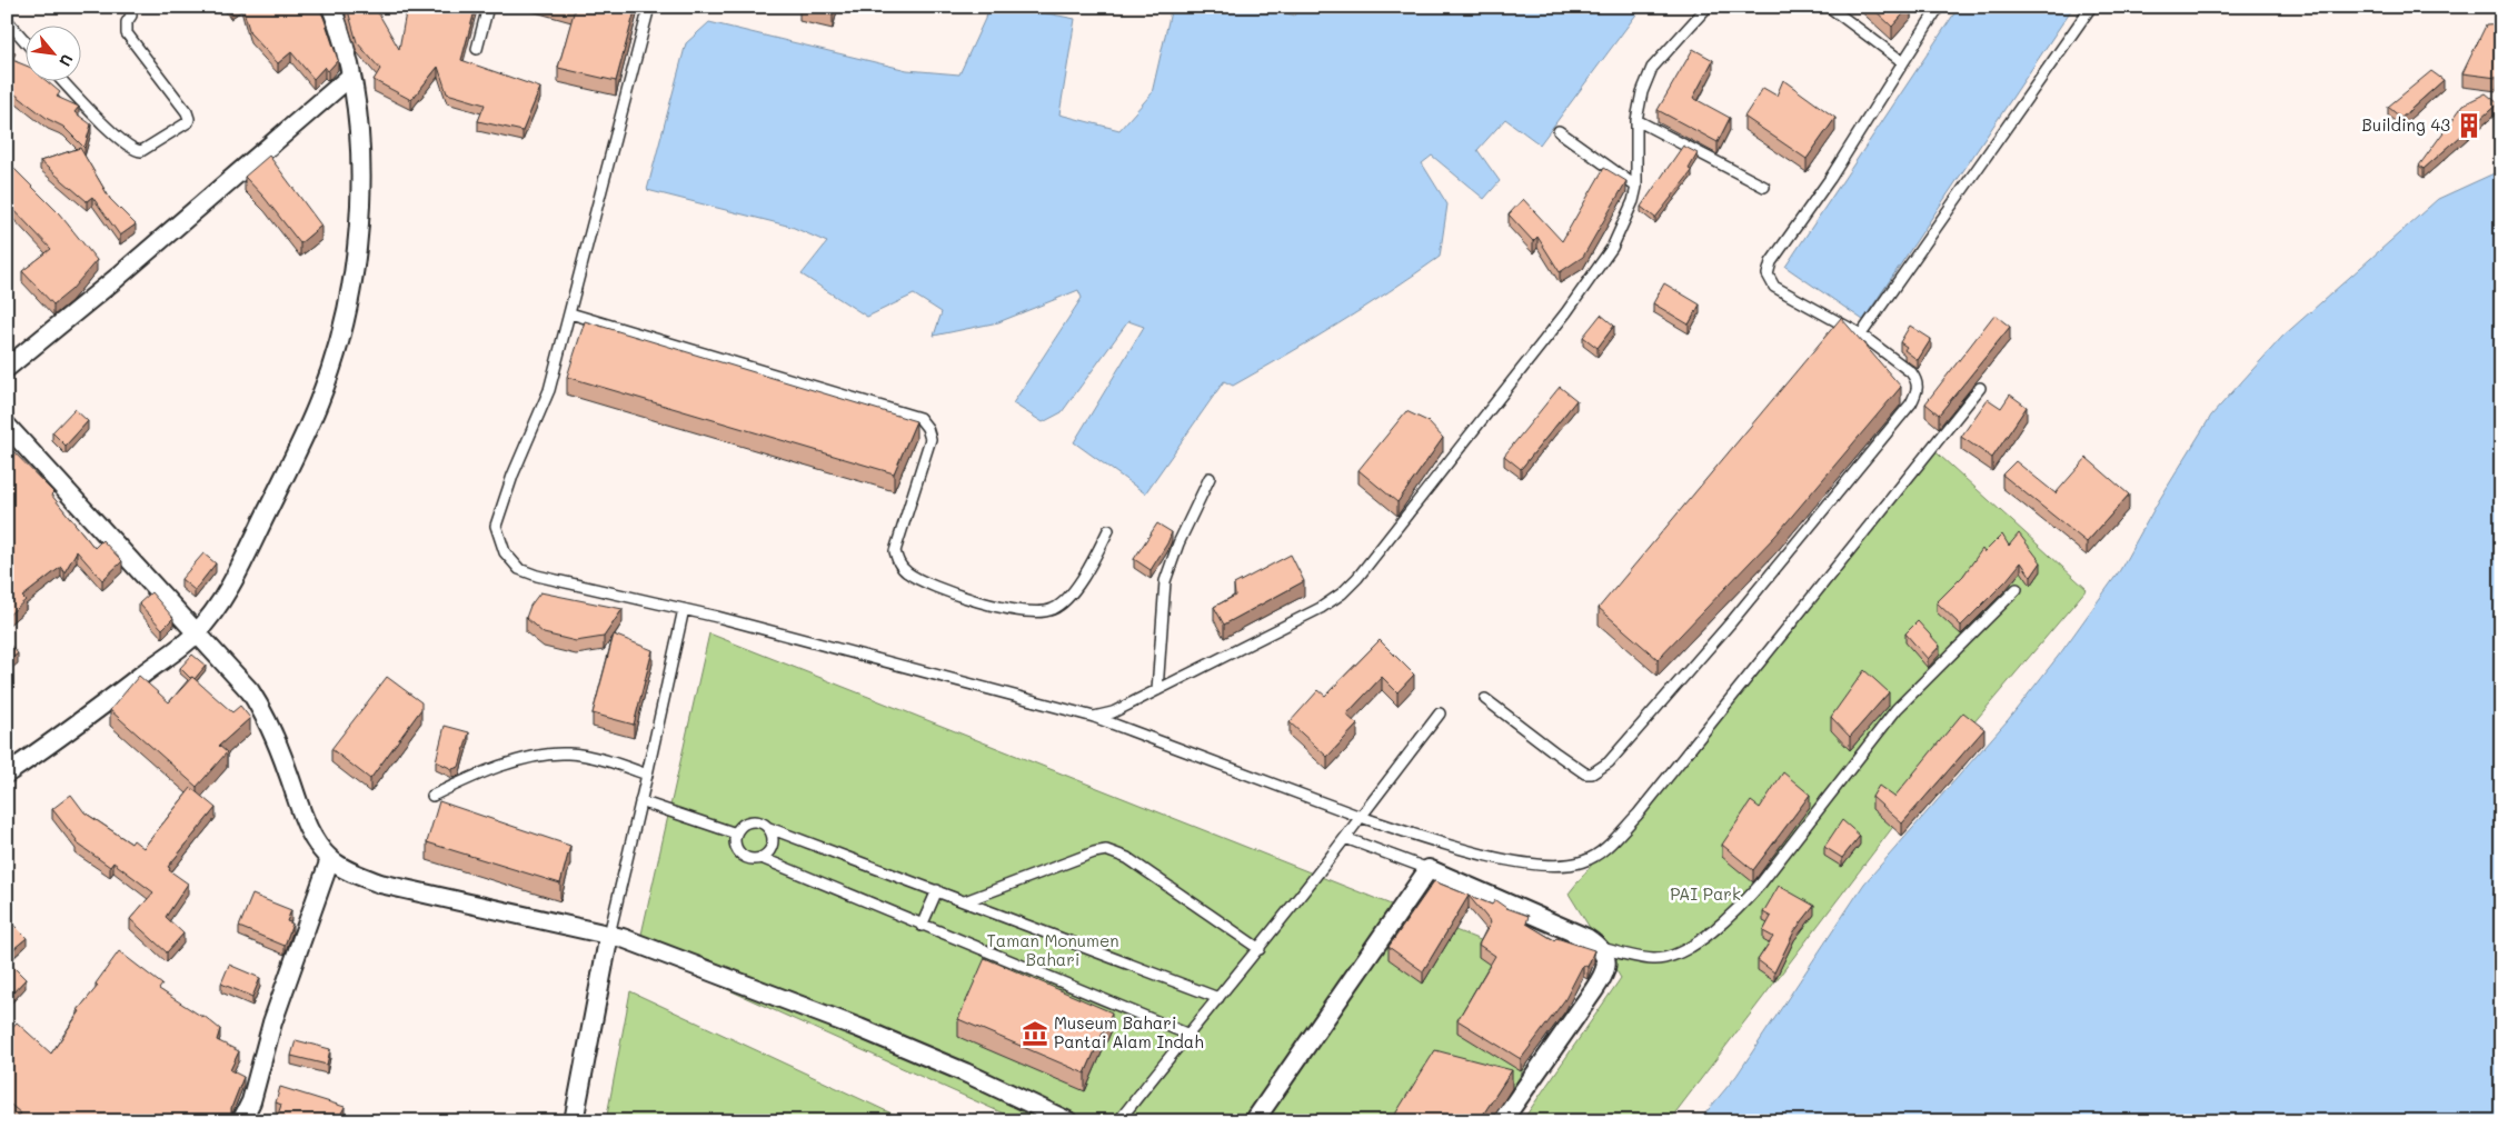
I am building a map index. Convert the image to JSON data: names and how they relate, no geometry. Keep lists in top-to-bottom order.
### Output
{
  "parks": ["PAI Park", "Taman Monumen Bahari"],
  "places": {
    "building": ["Building 43"],
    "museum": ["Museum Bahari Pantai Alam Indah"]
  },
  "north": "bottom right"
}
